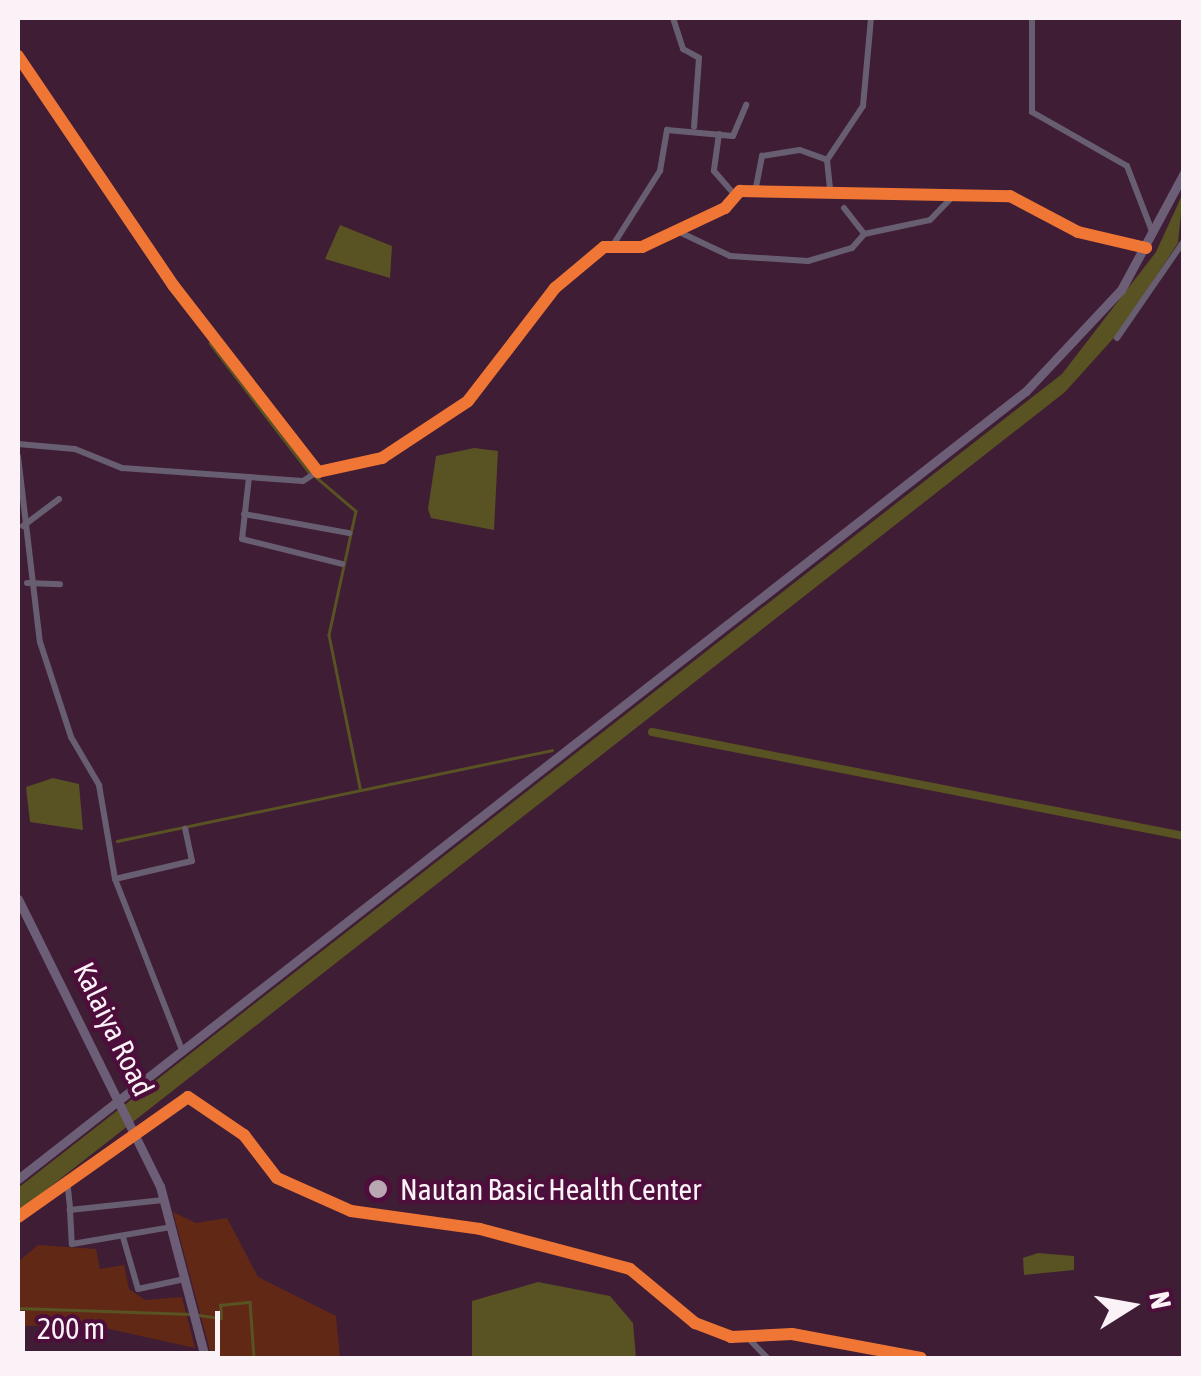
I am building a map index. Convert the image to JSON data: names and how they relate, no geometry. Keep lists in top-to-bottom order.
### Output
{
  "streets": {
    "main road": ["Kalaiya Road"]
  },
  "places": ["Nautan Basic Health Center"],
  "scale_bar": "200 m",
  "north": "right"
}
